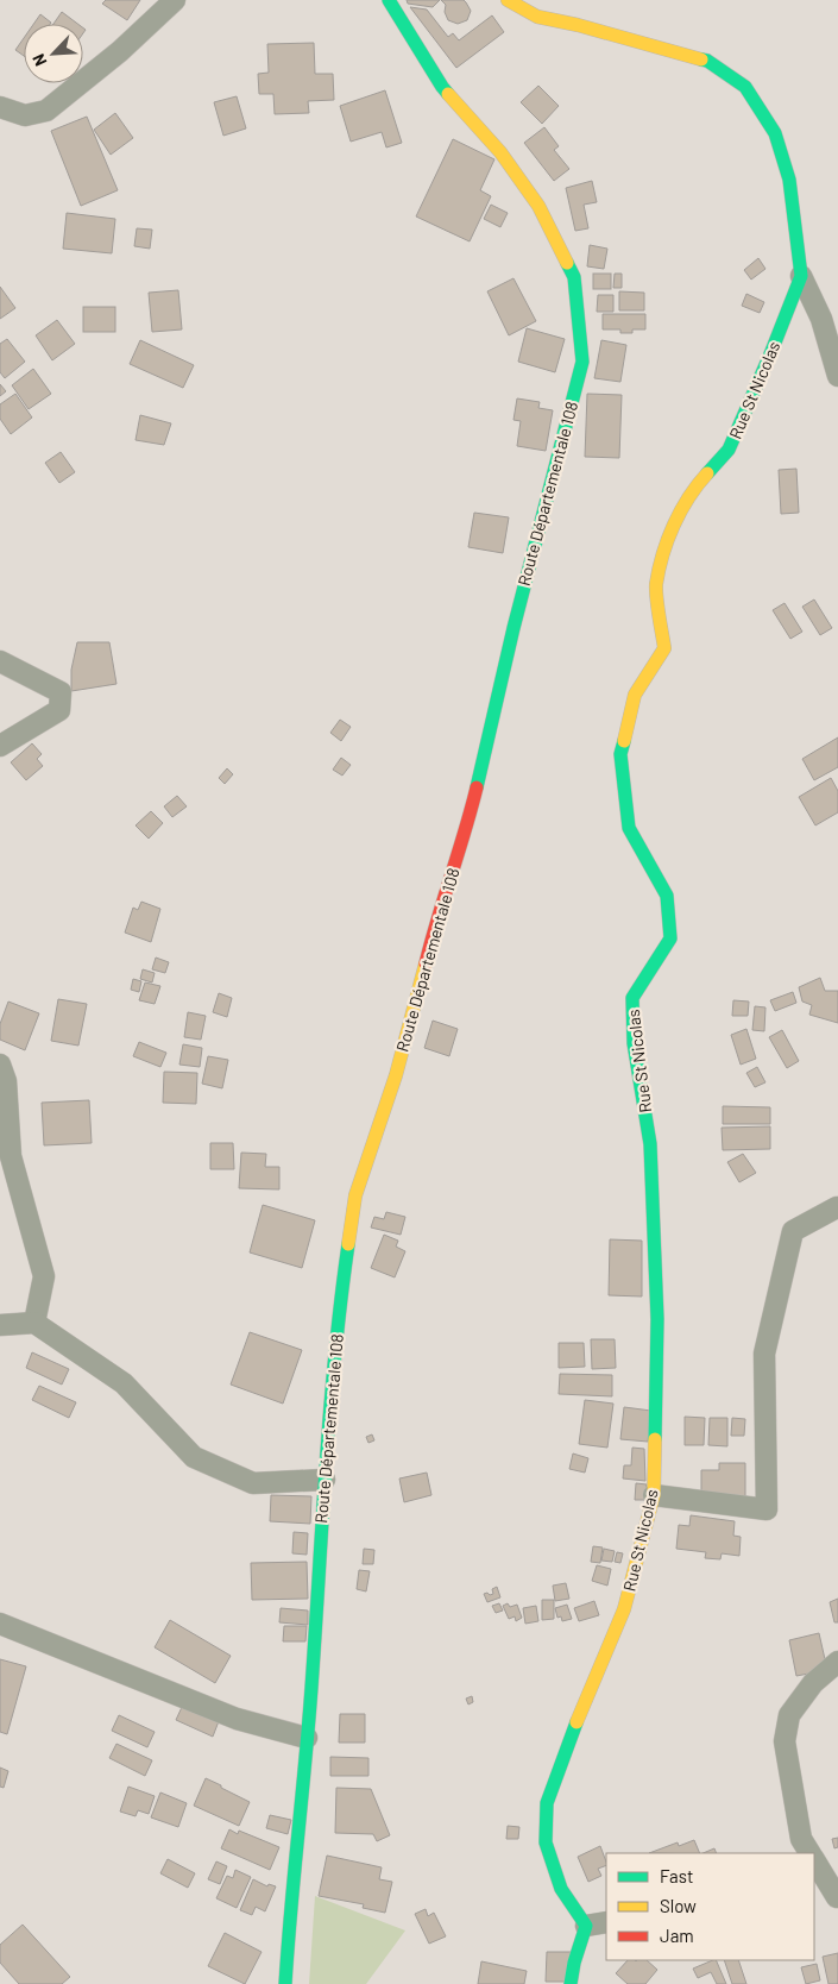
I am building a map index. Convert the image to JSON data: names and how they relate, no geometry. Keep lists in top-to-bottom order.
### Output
{
  "streets": {
    "street": ["Rue St Nicolas", "Route Départementale 108"]
  },
  "legend": ["Fast", "Slow", "Jam"],
  "north": "bottom left"
}
